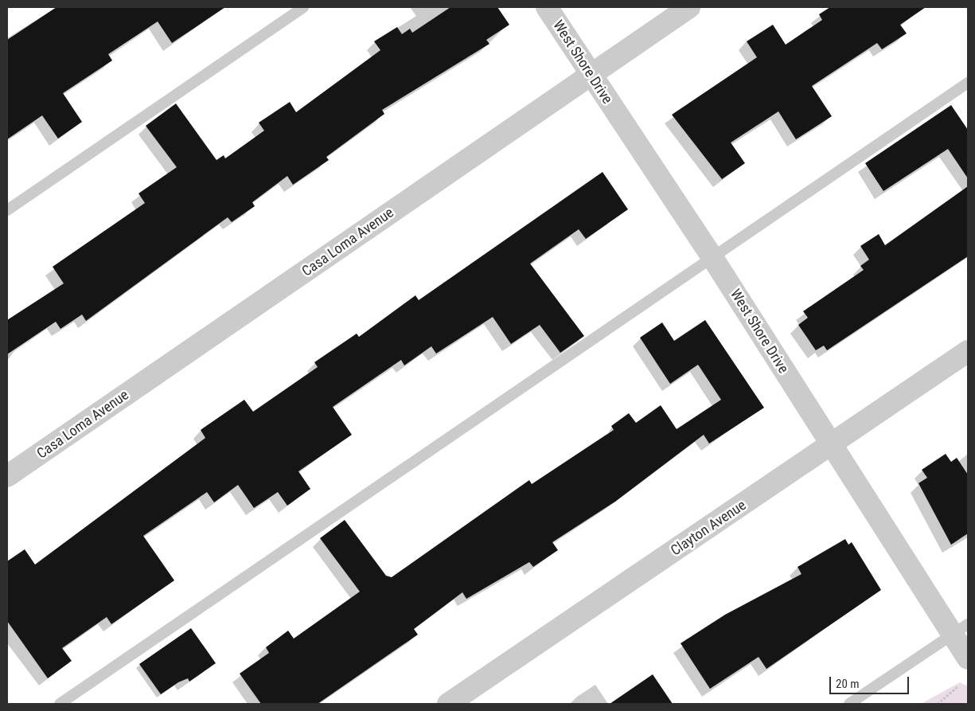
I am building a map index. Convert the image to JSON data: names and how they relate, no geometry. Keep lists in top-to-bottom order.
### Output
{
  "streets": {
    "street": ["West Shore Drive", "Casa Loma Avenue", "Clayton Avenue"]
  },
  "crossings": [
    ["West Shore Drive", "Casa Loma Avenue"],
    ["West Shore Drive", "Clayton Avenue"]
  ],
  "scale_bar": "20 m"
}
